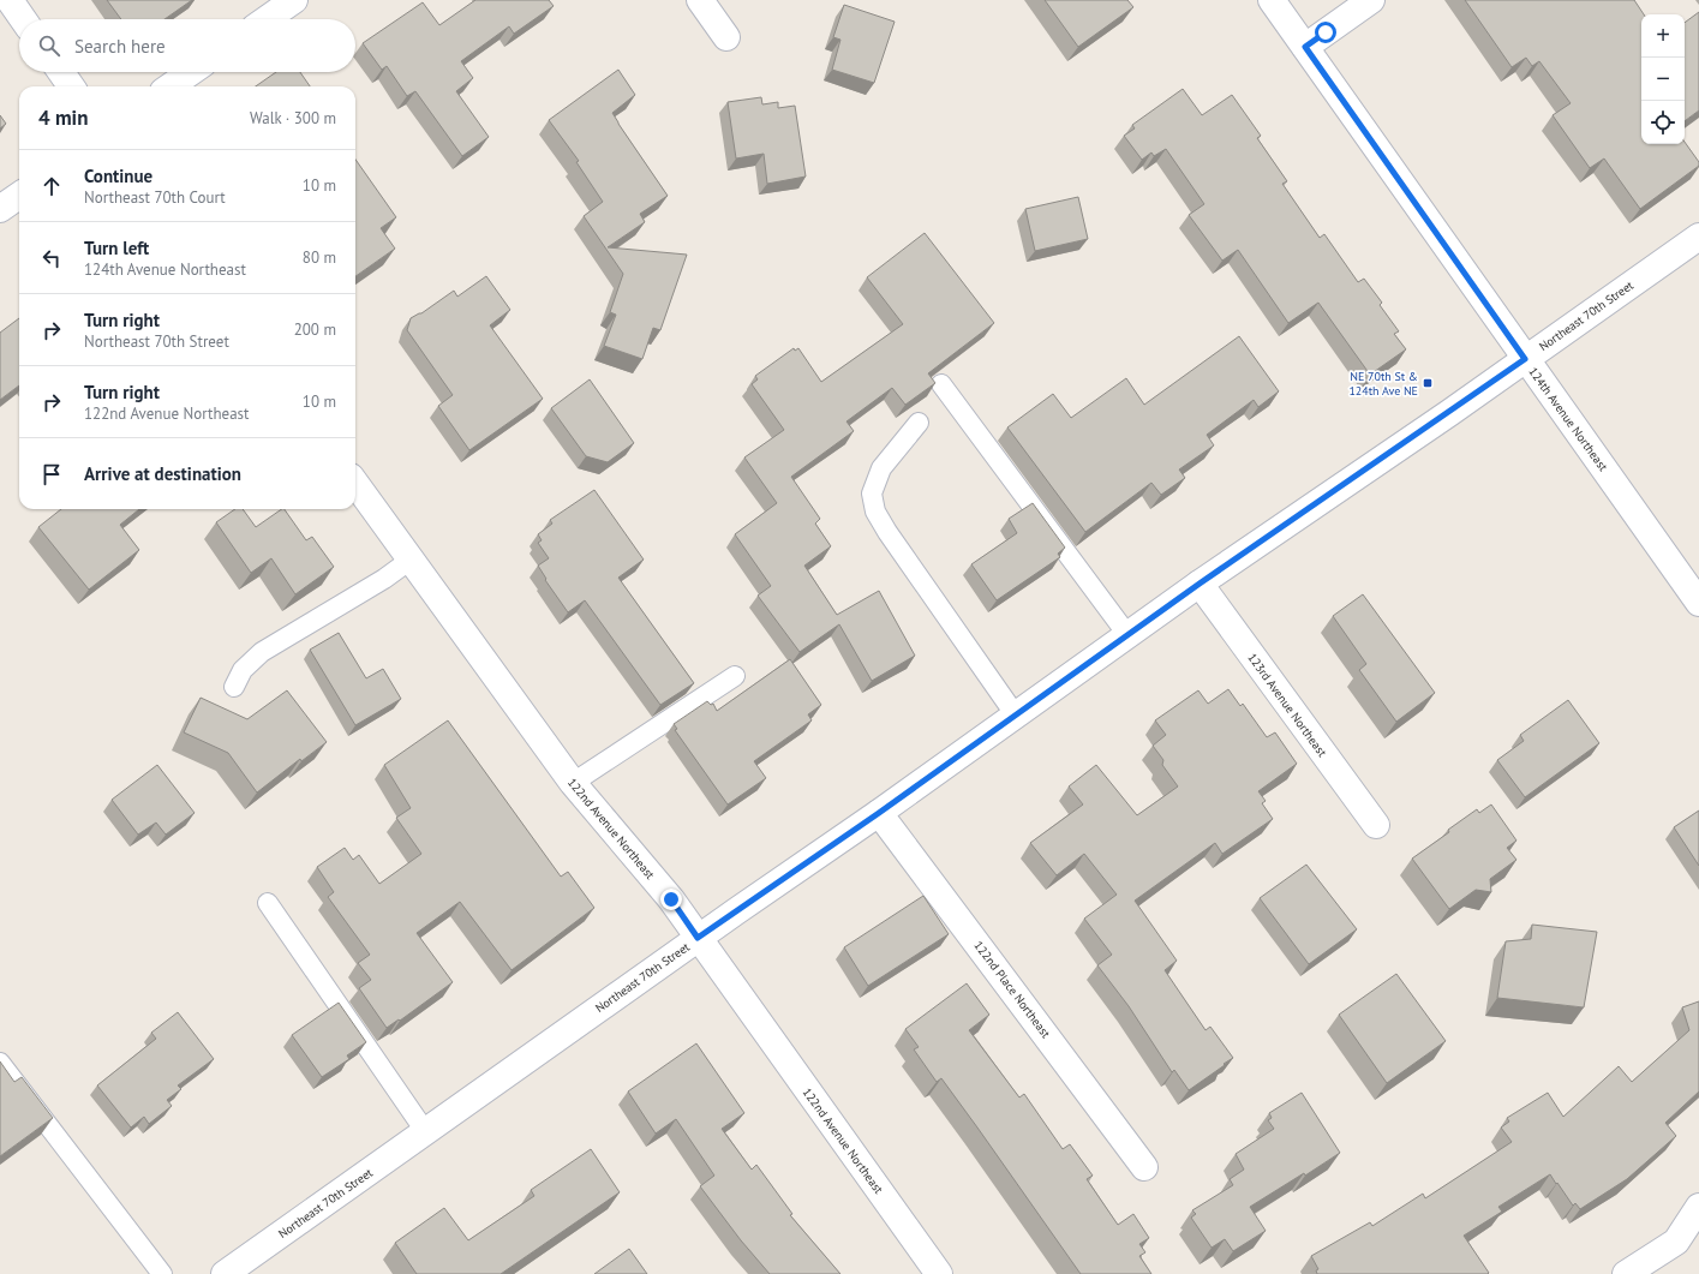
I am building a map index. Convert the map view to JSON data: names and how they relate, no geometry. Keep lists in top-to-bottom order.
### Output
{
  "streets": {
    "street": [
      "Northeast 70th Street",
      "124th Avenue Northeast",
      "123rd Avenue Northeast",
      "122nd Avenue Northeast",
      "122nd Place Northeast"
    ]
  },
  "crossings": [
    ["Northeast 70th Street", "124th Avenue Northeast"],
    ["Northeast 70th Street", "123rd Avenue Northeast"],
    ["Northeast 70th Street", "122nd Avenue Northeast"],
    ["Northeast 70th Street", "122nd Place Northeast"]
  ],
  "places": {
    "transit": ["NE 70th St & 124th Ave NE"]
  },
  "page": {
    "map_buttons": ["+", "−"],
    "search": "Search here",
    "heading": ["4 min", "Walk · 300 m"],
    "list": [
      ["Continue", "Northeast 70th Court", "10 m"],
      ["Turn left", "124th Avenue Northeast", "80 m"],
      ["Turn right", "Northeast 70th Street", "200 m"],
      ["Turn right", "122nd Avenue Northeast", "10 m"],
      "Arrive at destination"
    ]
  }
}
